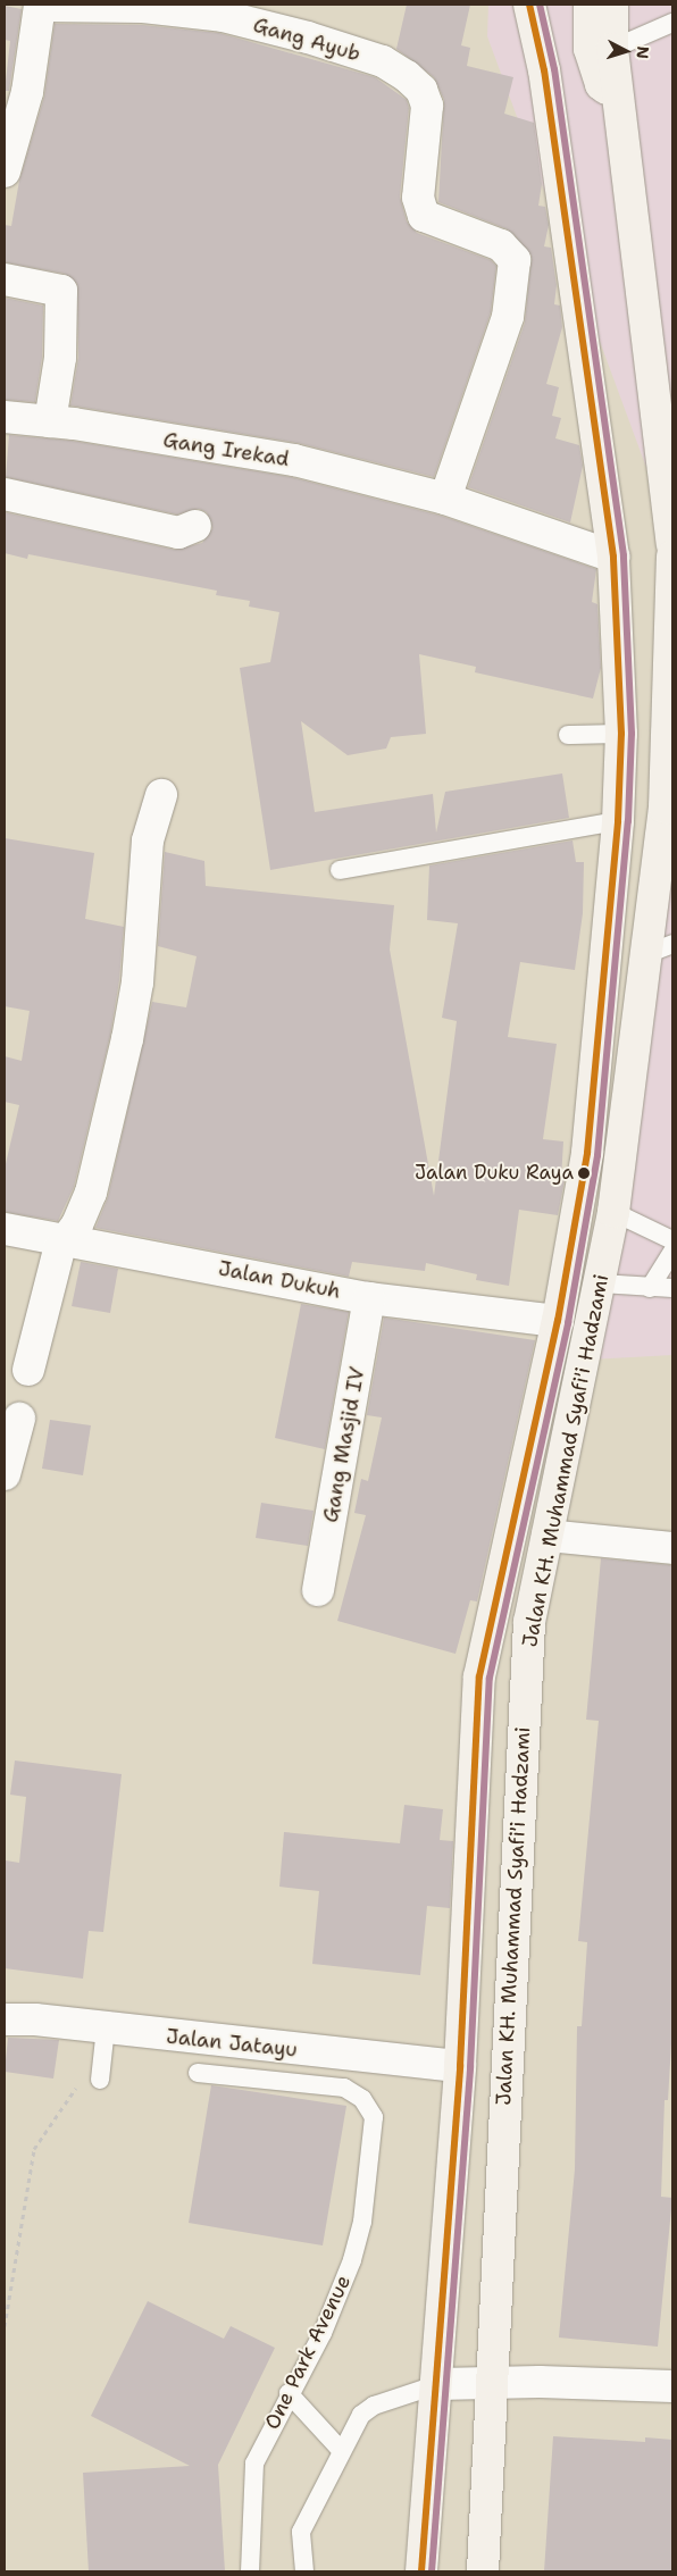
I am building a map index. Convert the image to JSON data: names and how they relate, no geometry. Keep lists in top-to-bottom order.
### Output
{
  "streets": {
    "main road": ["Jalan KH. Muhammad Syafi'i Hadzami"],
    "street": [
      "Gang Ayub",
      "Gang Irekad",
      "Jalan Dukuh",
      "Gang Masjid IV",
      "Jalan Jatayu"
    ],
    "lane": ["One Park Avenue"]
  },
  "crossings": [
    ["Gang Ayub", "Gang Irekad"],
    ["Gang Irekad", "Jalan KH. Muhammad Syafi'i Hadzami"],
    ["Jalan Dukuh", "Gang Masjid IV"],
    ["Jalan Dukuh", "Jalan KH. Muhammad Syafi'i Hadzami"],
    ["Jalan KH. Muhammad Syafi'i Hadzami", "Jalan Jatayu"]
  ],
  "places": ["Jalan Duku Raya"],
  "north": "right"
}
